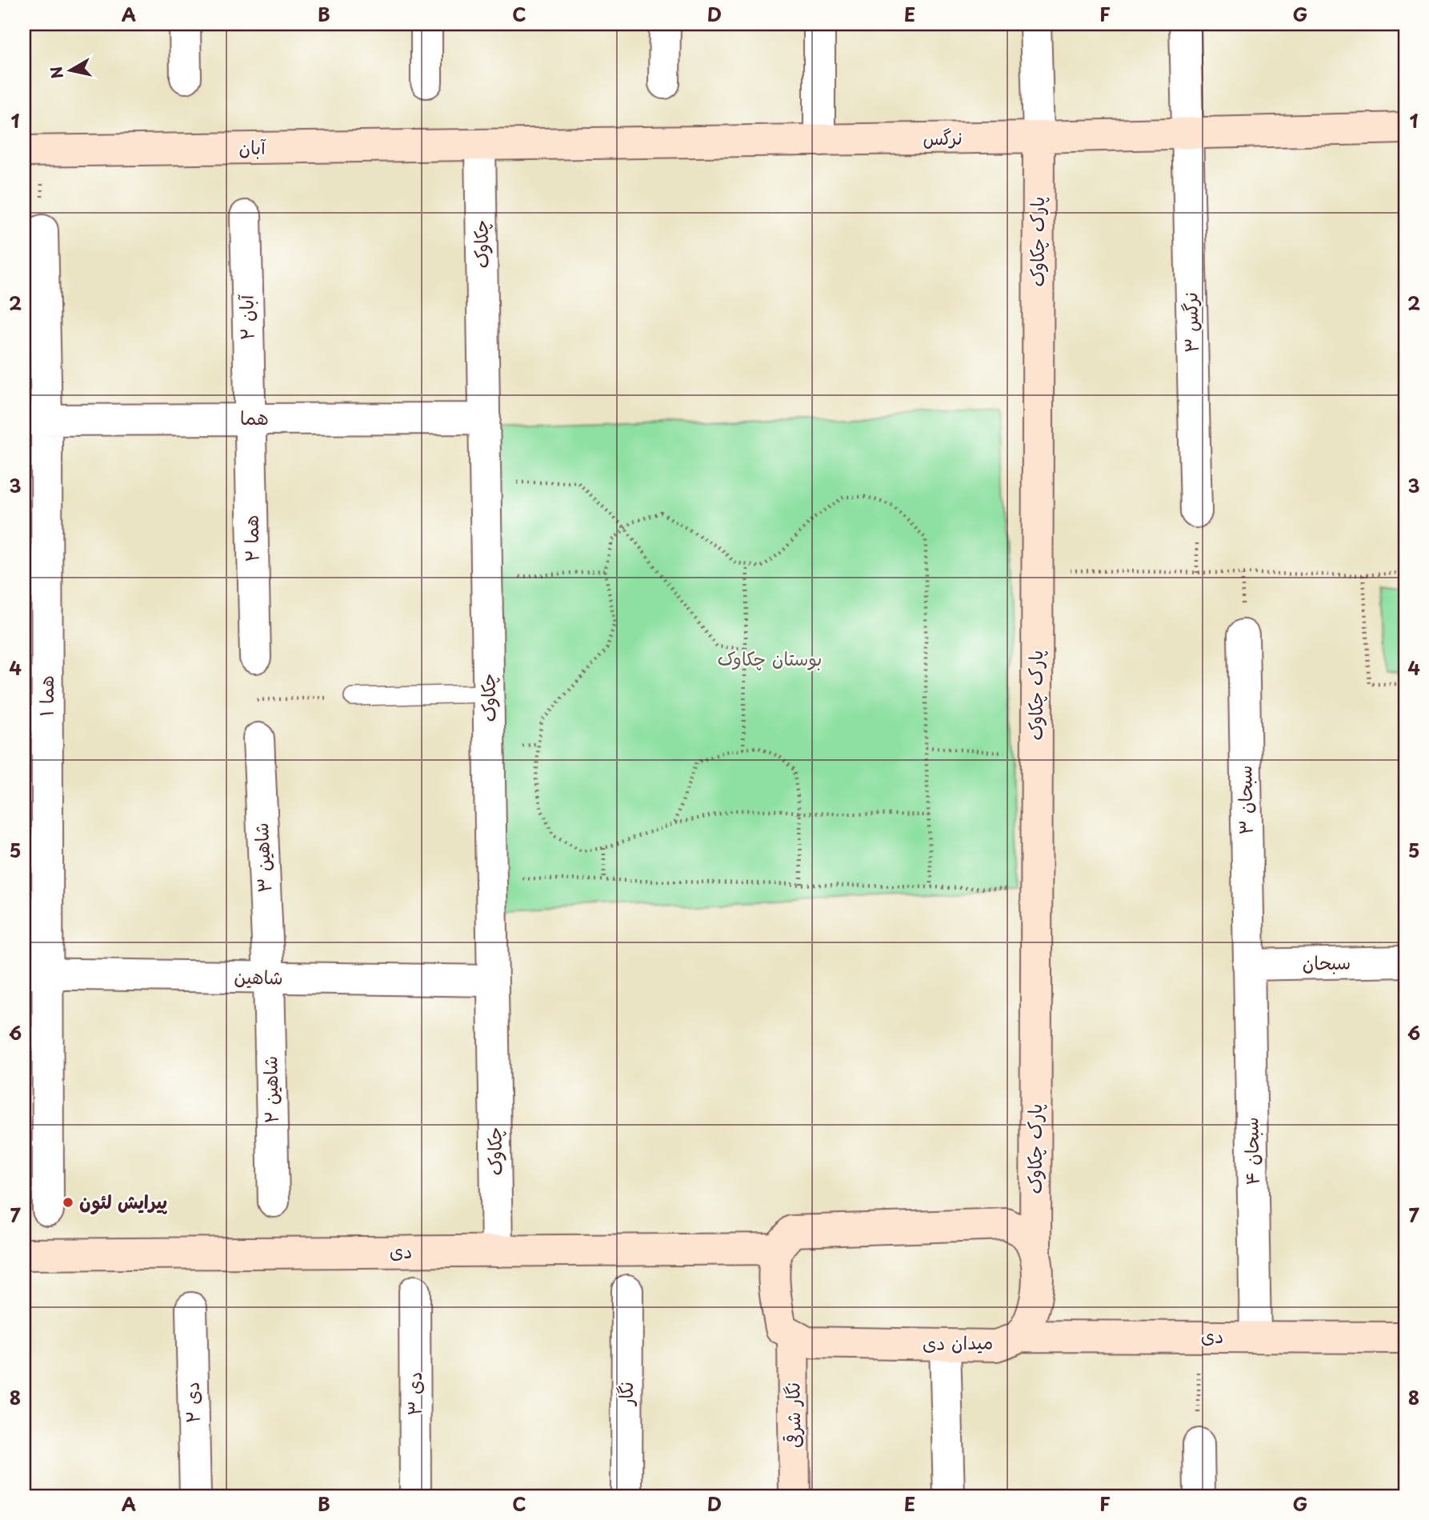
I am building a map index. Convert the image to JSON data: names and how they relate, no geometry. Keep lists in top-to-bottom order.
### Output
{
  "streets": {
    "street": [
      "نرگس",
      "آبان",
      "پارک چکاوک",
      "چکاوک",
      "آبان ۲",
      "نرگس ۳",
      "هما",
      "هما ۲",
      "هما ۱",
      "سبحان ۳",
      "شاهین ۳",
      "سبحان",
      "شاهین",
      "شاهین ۲",
      "سبحان ۴",
      "دی",
      "میدان دی",
      "دی ۳",
      "نگار",
      "دی ۲",
      "نگار شرقی"
    ]
  },
  "crossings": [
    ["نرگس", "آبان"],
    ["نرگس", "پارک چکاوک"],
    ["نرگس", "چکاوک"],
    ["نرگس", "نرگس ۳"],
    ["آبان", "چکاوک"],
    ["پارک چکاوک", "میدان دی"],
    ["چکاوک", "هما"],
    ["چکاوک", "شاهین"],
    ["چکاوک", "دی"],
    ["آبان ۲", "هما"],
    ["آبان ۲", "هما ۲"],
    ["هما", "هما ۲"],
    ["هما", "هما ۱"],
    ["هما ۱", "شاهین"],
    ["سبحان ۳", "سبحان"],
    ["سبحان ۳", "سبحان ۴"],
    ["شاهین ۳", "شاهین"],
    ["شاهین ۳", "شاهین ۲"],
    ["سبحان", "سبحان ۴"],
    ["شاهین", "شاهین ۲"],
    ["سبحان ۴", "دی"],
    ["دی", "میدان دی"],
    ["میدان دی", "نگار شرقی"]
  ],
  "parks": ["بوستان چکاوک"],
  "places": ["پیرایش لئون"],
  "north": "left",
  "grid": {
    "columns": [
      "A",
      "B",
      "C",
      "D",
      "E",
      "F",
      "G"
    ],
    "rows": [
      "1",
      "2",
      "3",
      "4",
      "5",
      "6",
      "7",
      "8"
    ]
  }
}
